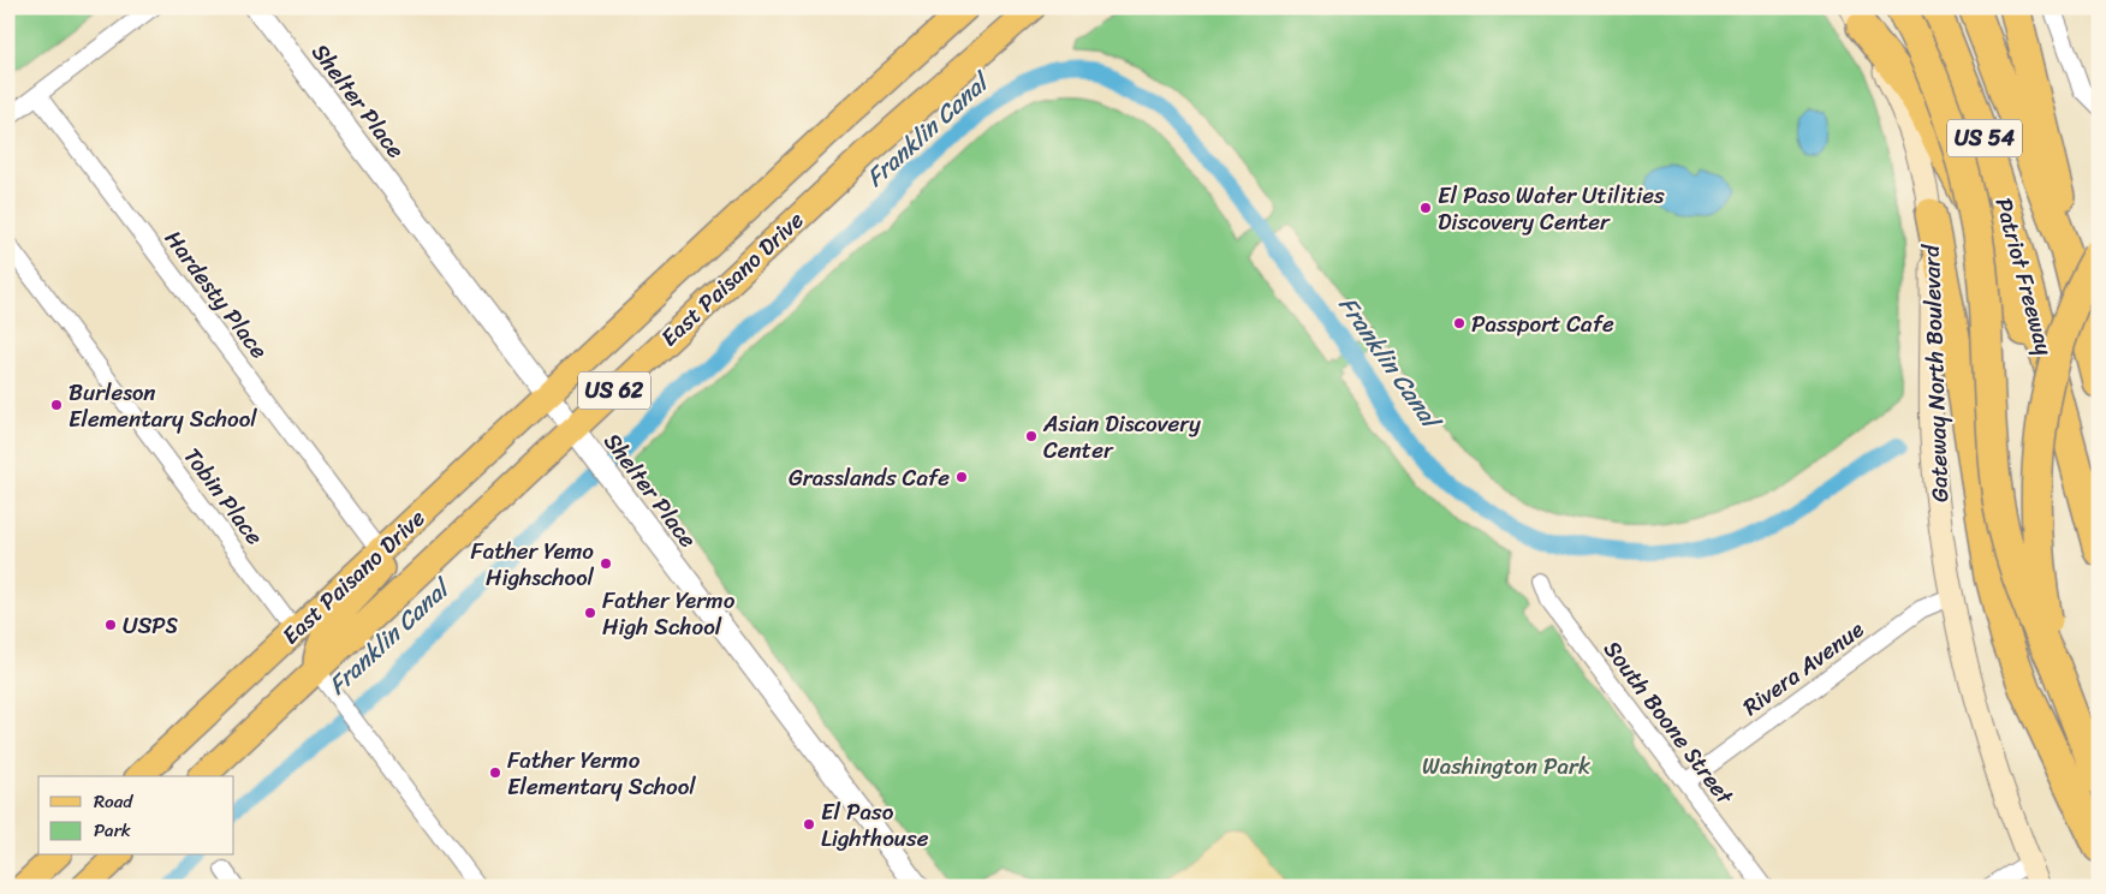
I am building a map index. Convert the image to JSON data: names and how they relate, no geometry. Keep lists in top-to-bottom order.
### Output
{
  "streets": {
    "highway": ["US 54", "Patriot Freeway"],
    "main road": ["East Paisano Drive", "Gateway North Boulevard", "US 62"],
    "street": [
      "Shelter Place",
      "Hardesty Place",
      "Tobin Place",
      "Rivera Avenue",
      "South Boone Street"
    ]
  },
  "crossings": [
    ["Shelter Place", "East Paisano Drive"],
    ["East Paisano Drive", "Hardesty Place"],
    ["East Paisano Drive", "Tobin Place"],
    ["Gateway North Boulevard", "Rivera Avenue"],
    ["Rivera Avenue", "South Boone Street"]
  ],
  "water": ["Franklin Canal"],
  "parks": ["Washington Park"],
  "places": [
    "El Paso Water Utilities Discovery Center",
    "Passport Cafe",
    "Burleson Elementary School",
    "Asian Discovery Center",
    "Grasslands Cafe",
    "Father Yemo Highschool",
    "Father Yermo High School",
    "USPS",
    "Father Yermo Elementary School",
    "El Paso Lighthouse"
  ],
  "legend": ["Road", "Park"]
}
